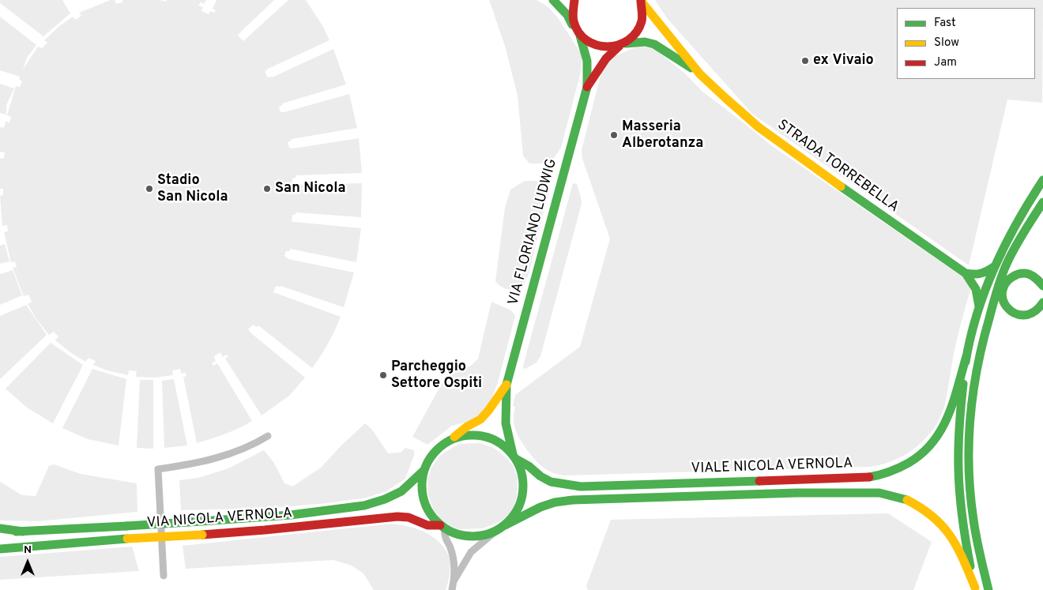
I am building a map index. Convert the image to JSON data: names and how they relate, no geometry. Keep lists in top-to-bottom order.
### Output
{
  "streets": {
    "main road": [
      "STRADA TORREBELLA",
      "VIA FLORIANO LUDWIG",
      "VIALE NICOLA VERNOLA",
      "VIA NICOLA VERNOLA"
    ]
  },
  "crossings": [
    ["VIALE NICOLA VERNOLA", "VIA NICOLA VERNOLA"]
  ],
  "places": [
    "ex Vivaio",
    "Masseria Alberotanza",
    "Stadio San Nicola",
    "San Nicola",
    "Parcheggio Settore Ospiti"
  ],
  "legend": ["Fast", "Slow", "Jam"],
  "north": "top"
}
